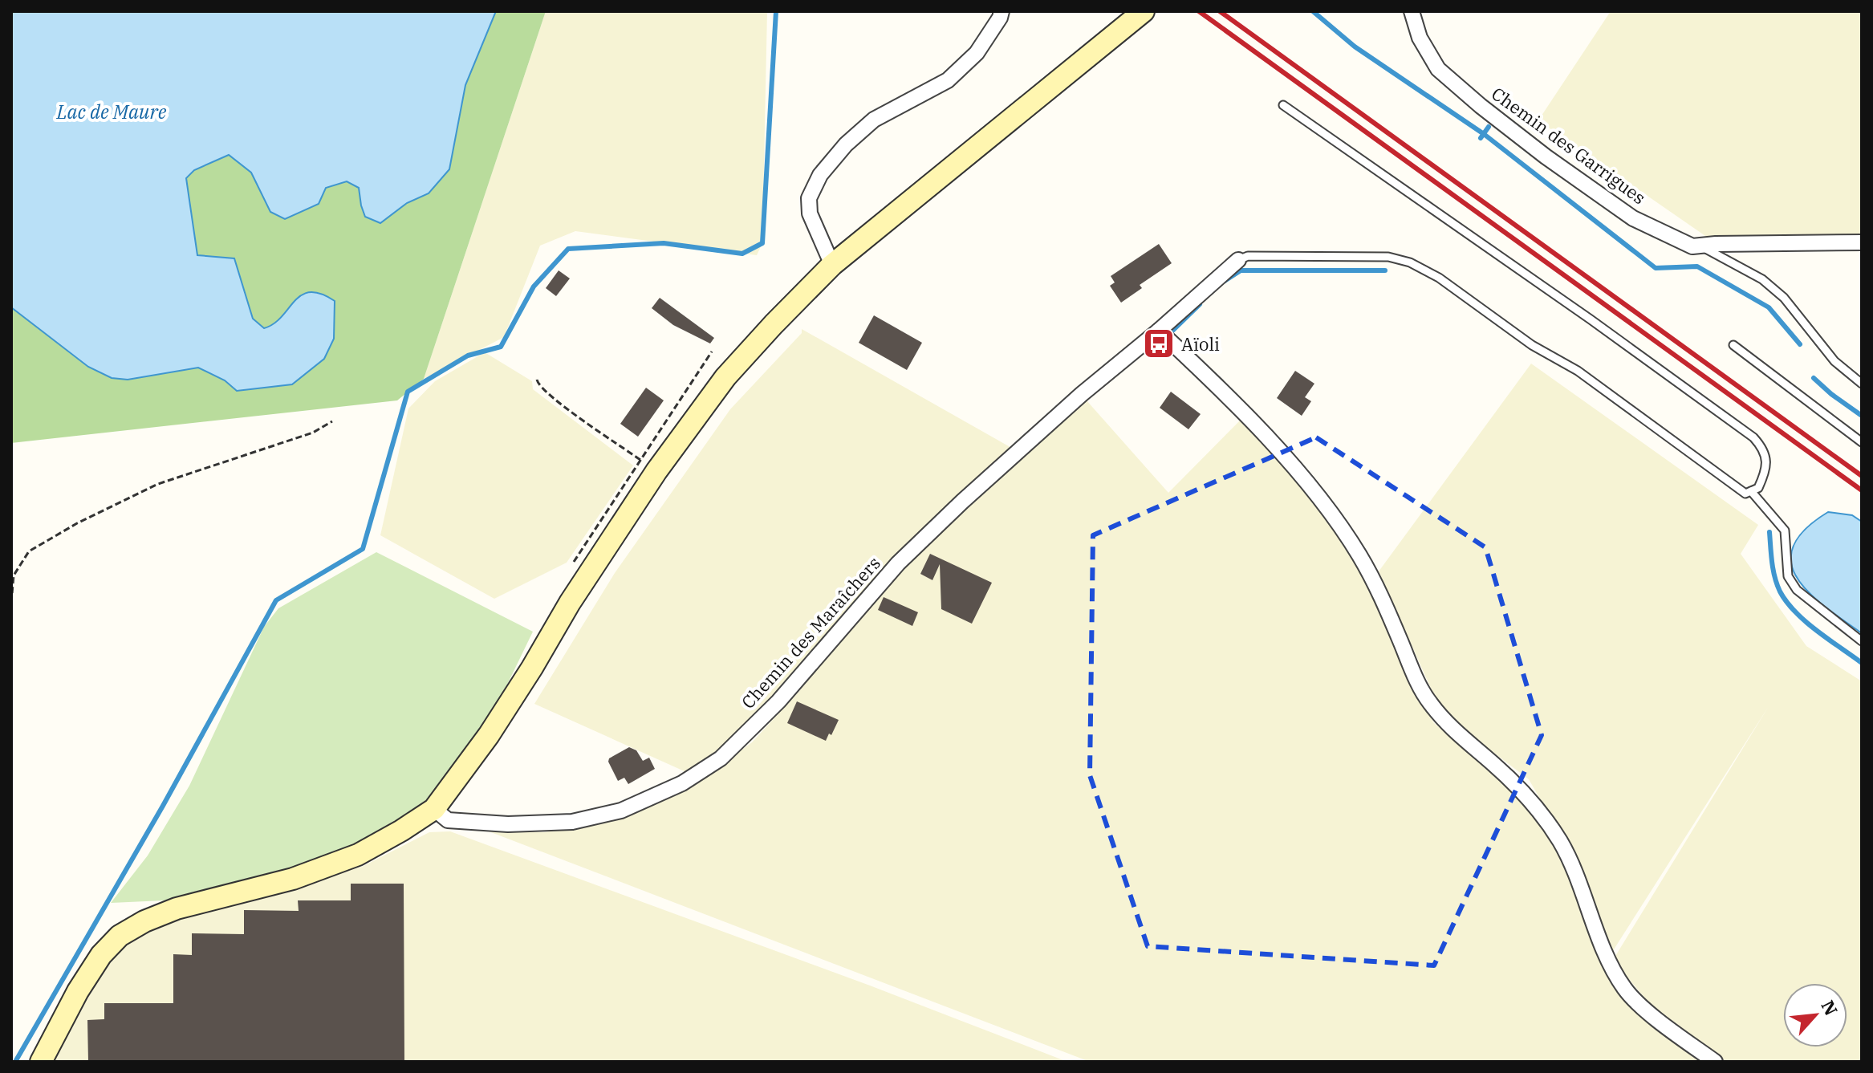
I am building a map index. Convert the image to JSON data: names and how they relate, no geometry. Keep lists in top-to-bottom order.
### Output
{
  "streets": {
    "street": ["Chemin des Garrigues", "Chemin des Maraîchers"]
  },
  "water": ["Lac de Maure"],
  "places": {
    "bus stop": ["Aïoli"]
  },
  "north": "top right"
}
